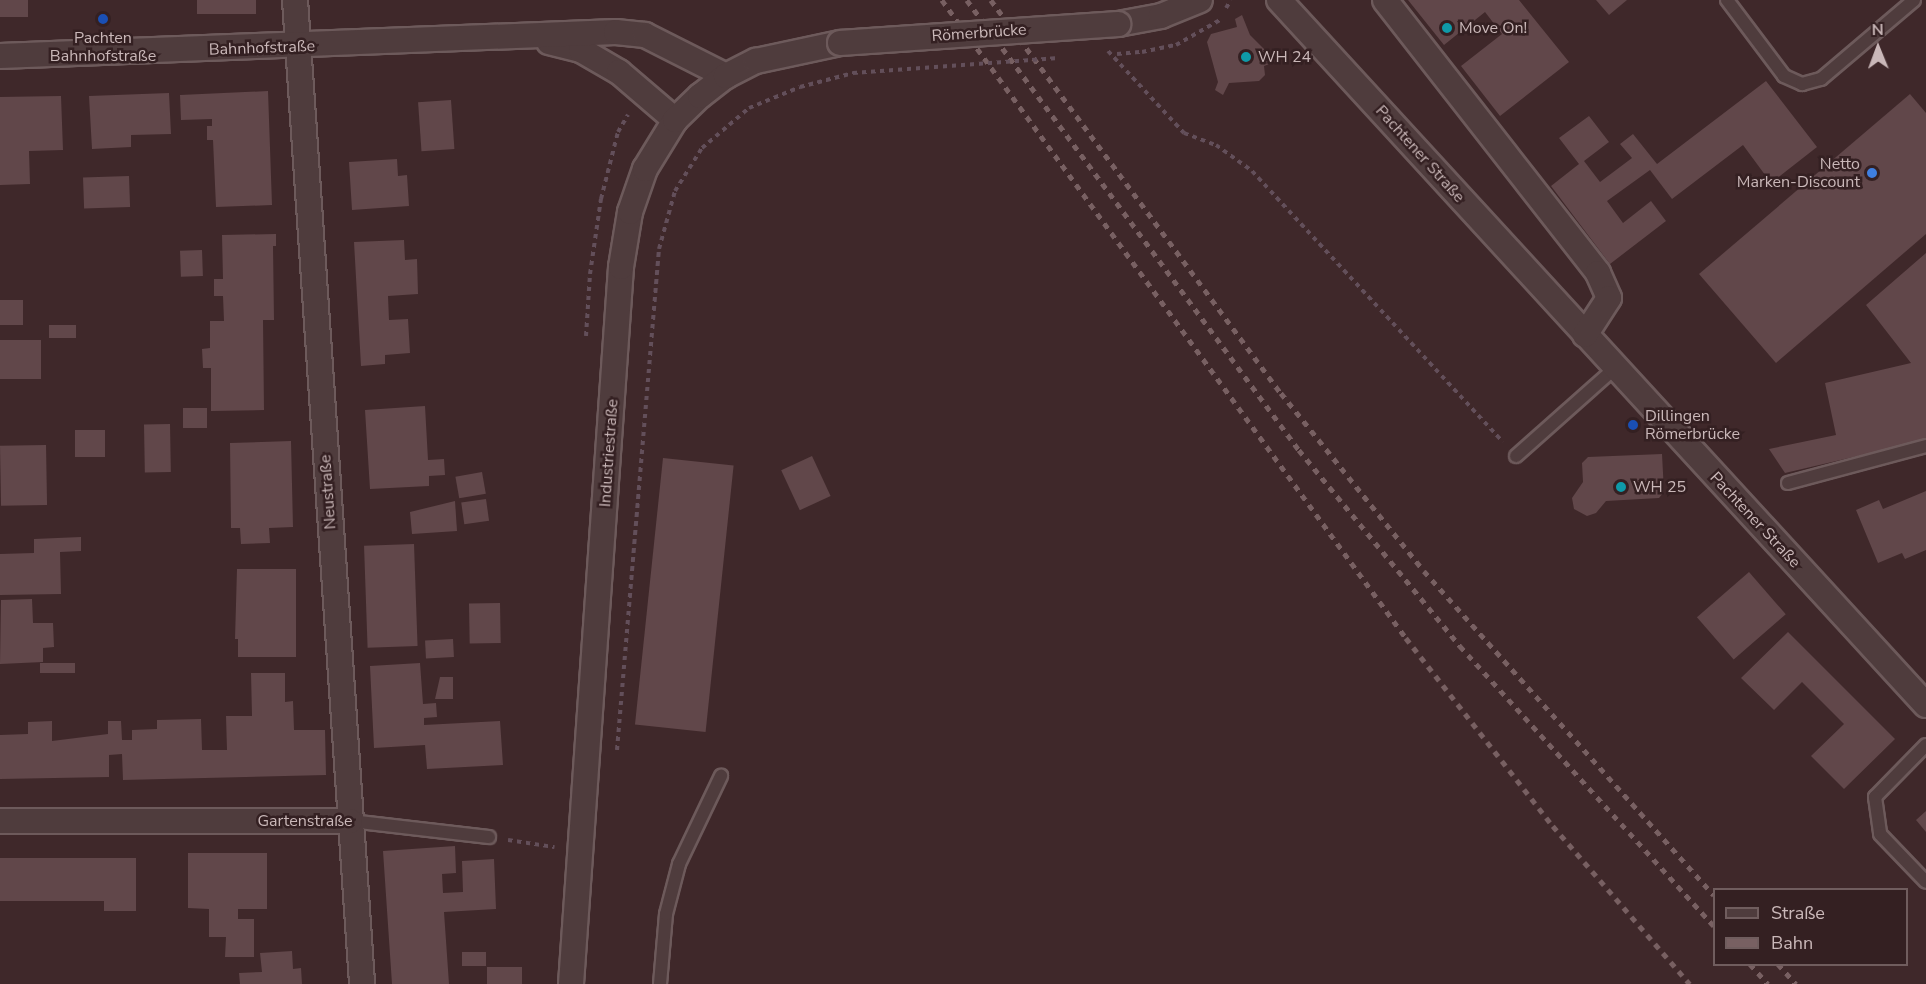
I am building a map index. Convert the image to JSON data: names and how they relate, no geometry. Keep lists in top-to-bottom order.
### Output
{
  "streets": {
    "street": [
      "Römerbrücke",
      "Bahnhofstraße",
      "Pachtener Straße",
      "Industriestraße",
      "Neustraße",
      "Gartenstraße"
    ]
  },
  "crossings": [
    ["Römerbrücke", "Industriestraße"],
    ["Bahnhofstraße", "Industriestraße"],
    ["Bahnhofstraße", "Neustraße"],
    ["Neustraße", "Gartenstraße"]
  ],
  "places": [
    "Pachten Bahnhofstraße",
    "Move On!",
    "WH 24",
    "Netto Marken-Discount",
    "Dillingen Römerbrücke",
    "WH 25"
  ],
  "legend": ["Straße", "Bahn"],
  "north": "top"
}
